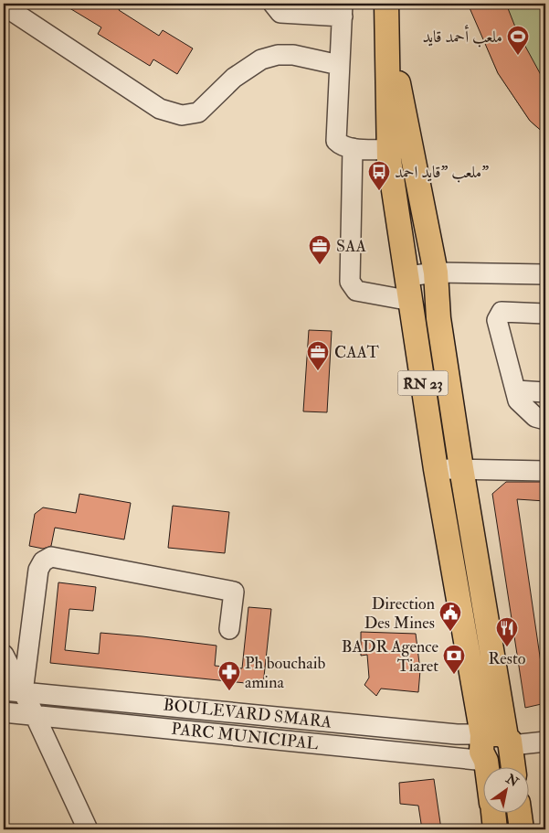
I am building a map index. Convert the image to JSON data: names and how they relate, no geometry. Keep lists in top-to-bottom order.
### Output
{
  "streets": {
    "main road": ["RN 23"],
    "street": ["BOULEVARD SMARA", "PARC MUNICIPAL"]
  },
  "crossings": [
    ["RN 23", "BOULEVARD SMARA"],
    ["RN 23", "PARC MUNICIPAL"],
    ["BOULEVARD SMARA", "PARC MUNICIPAL"]
  ],
  "places": {
    "sports": ["ملعب أحمد قايد"],
    "bus stop": ["ملعب \"قايد احمد\""],
    "office": ["SAA", "CAAT"],
    "public building": ["Direction Des Mines"],
    "restaurant": ["Resto"],
    "bank": ["BADR Agence Tiaret"],
    "pharmacy": ["Ph bouchaib amina"]
  },
  "north": "top right"
}
